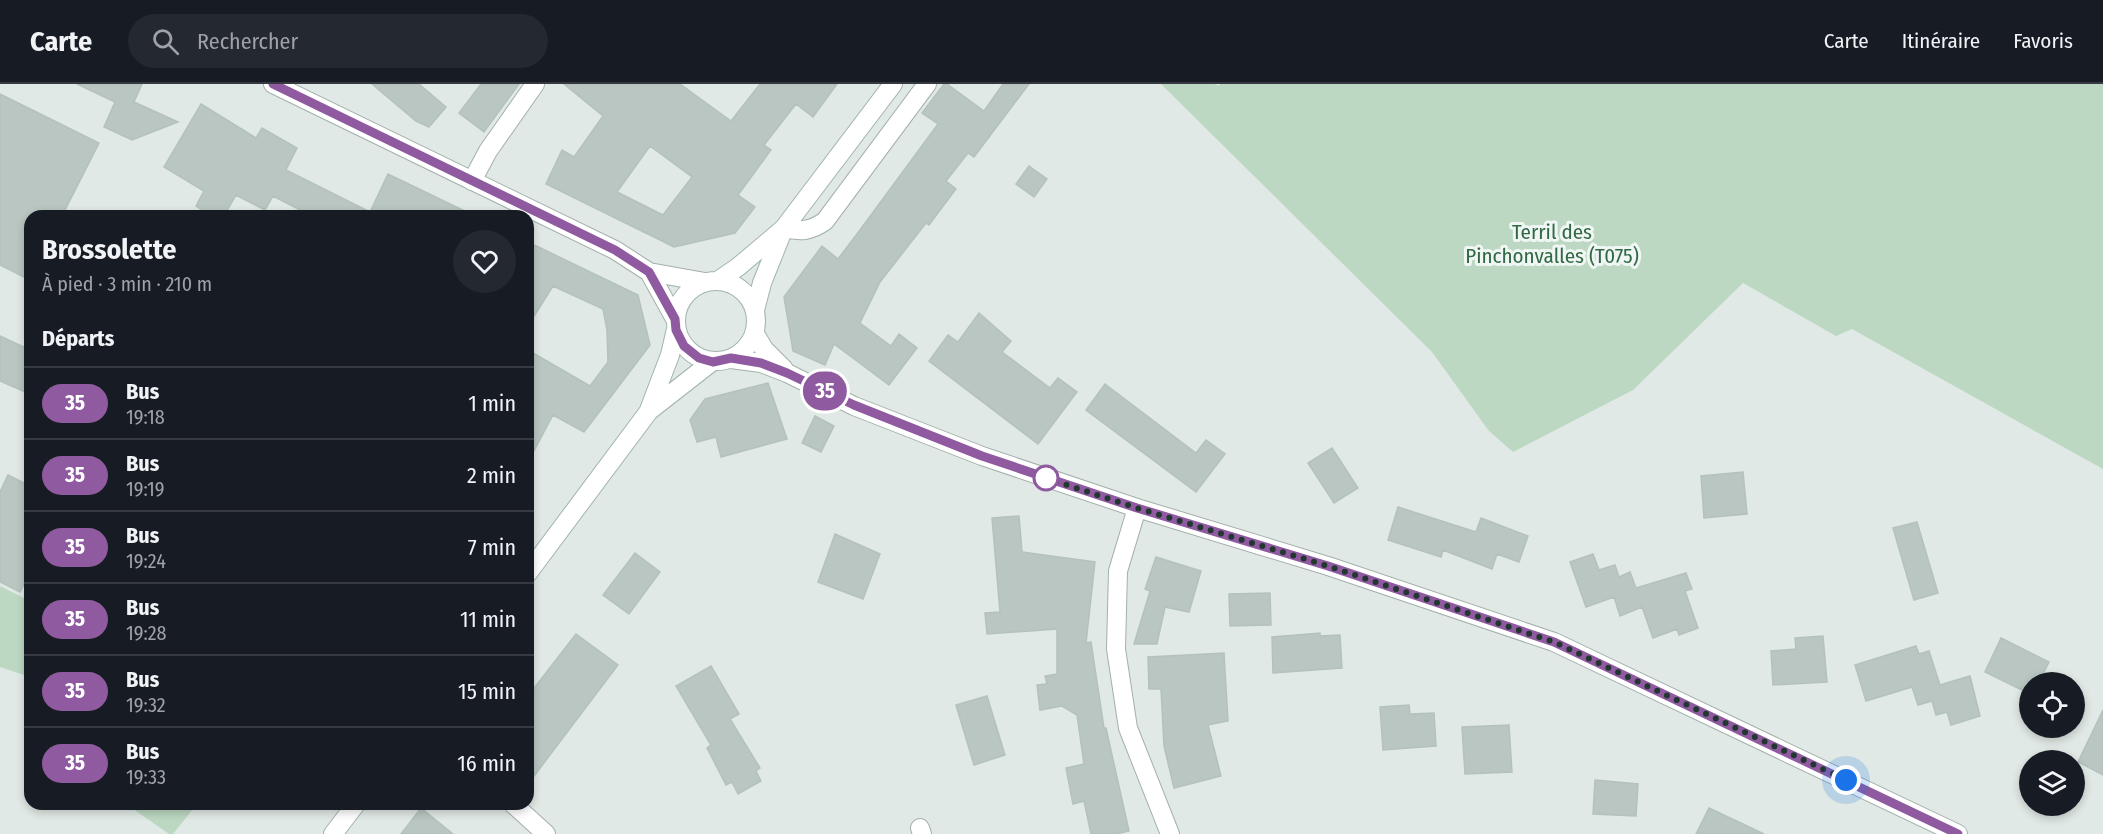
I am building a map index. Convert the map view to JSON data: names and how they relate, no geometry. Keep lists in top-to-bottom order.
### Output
{
  "parks": ["Terril des Pinchonvalles (T075)"],
  "lines": ["bus line 35"],
  "page": {
    "header": "Carte",
    "search": "Rechercher",
    "nav": ["Carte", "Itinéraire", "Favoris"],
    "on_map": "35",
    "heading": [
      ["Brossolette", "À pied · 3 min · 210 m"],
      "Départs"
    ],
    "list": [
      {
        "mark": "35",
        "name": "Bus",
        "note": "19:18",
        "value": "1 min"
      },
      {
        "mark": "35",
        "name": "Bus",
        "note": "19:19",
        "value": "2 min"
      },
      {
        "mark": "35",
        "name": "Bus",
        "note": "19:24",
        "value": "7 min"
      },
      {
        "mark": "35",
        "name": "Bus",
        "note": "19:28",
        "value": "11 min"
      },
      {
        "mark": "35",
        "name": "Bus",
        "note": "19:32",
        "value": "15 min"
      },
      {
        "mark": "35",
        "name": "Bus",
        "note": "19:33",
        "value": "16 min"
      }
    ]
  }
}
